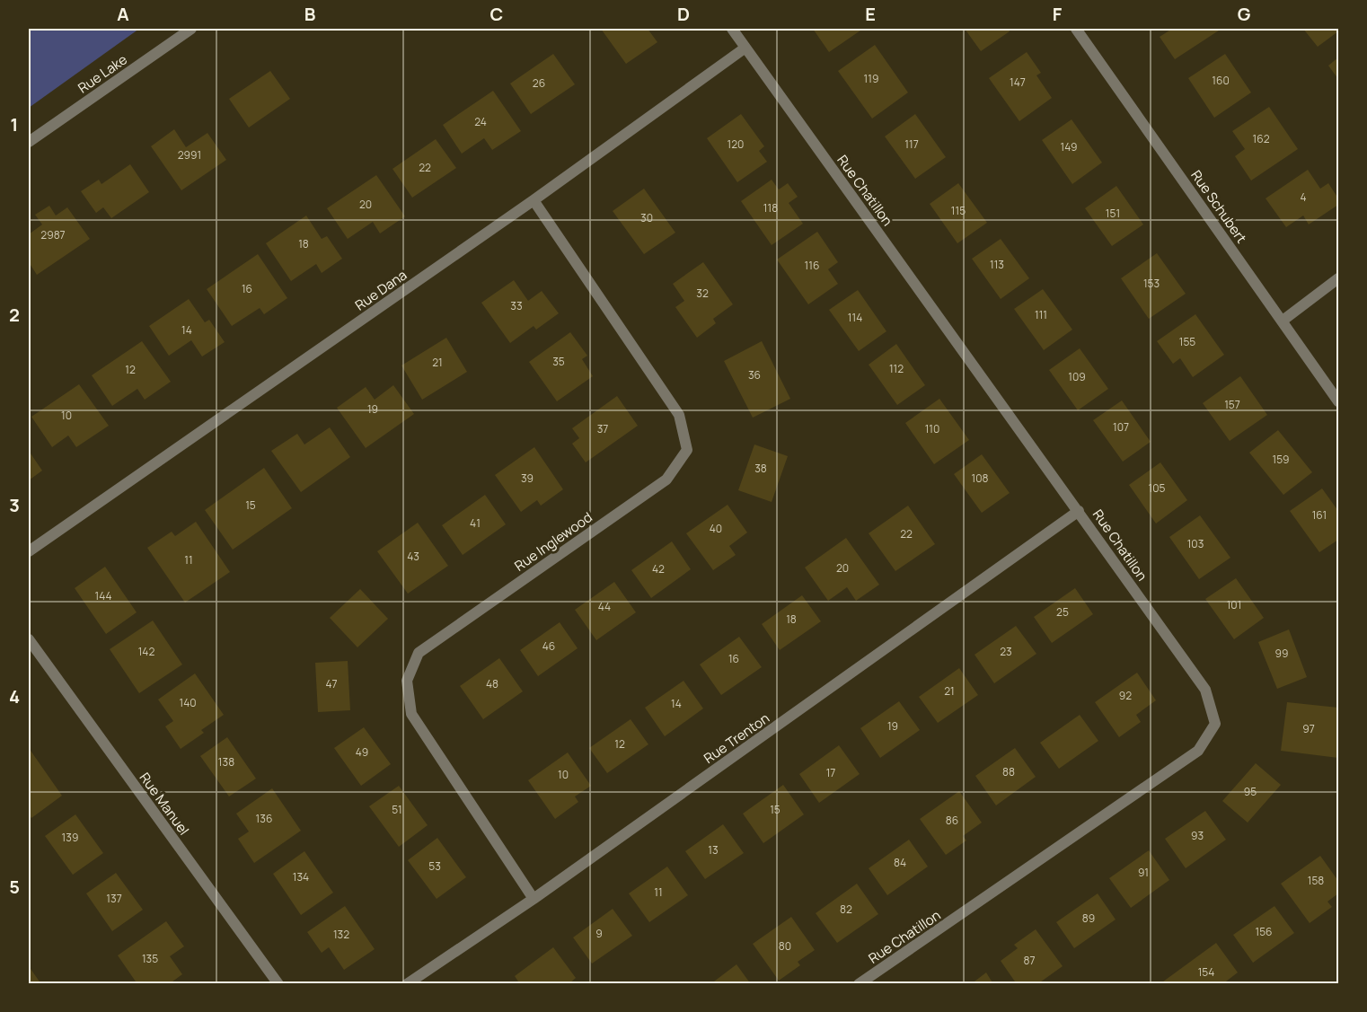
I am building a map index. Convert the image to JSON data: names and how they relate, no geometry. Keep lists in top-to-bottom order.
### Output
{
  "streets": {
    "street": [
      "Rue Lake",
      "Rue Chatillon",
      "Rue Schubert",
      "Rue Dana",
      "Rue Inglewood",
      "Rue Trenton",
      "Rue Manuel"
    ]
  },
  "crossings": [
    ["Rue Chatillon", "Rue Dana"],
    ["Rue Chatillon", "Rue Trenton"],
    ["Rue Dana", "Rue Inglewood"],
    ["Rue Inglewood", "Rue Trenton"]
  ],
  "house_numbers": [
    "119",
    "160",
    "147",
    "26",
    "24",
    "162",
    "120",
    "117",
    "149",
    "2991",
    "22",
    "4",
    "20",
    "118",
    "115",
    "151",
    "30",
    "2987",
    "18",
    "113",
    "116",
    "153",
    "16",
    "32",
    "33",
    "111",
    "114",
    "14",
    "155",
    "35",
    "21",
    "112",
    "12",
    "36",
    "109",
    "157",
    "19",
    "10",
    "107",
    "37",
    "110",
    "159",
    "38",
    "39",
    "108",
    "105",
    "15",
    "161",
    "41",
    "40",
    "22",
    "103",
    "43",
    "11",
    "20",
    "42",
    "144",
    "101",
    "44",
    "25",
    "18",
    "46",
    "142",
    "23",
    "99",
    "16",
    "47",
    "48",
    "21",
    "92",
    "140",
    "14",
    "19",
    "97",
    "12",
    "49",
    "138",
    "88",
    "17",
    "10",
    "95",
    "51",
    "15",
    "136",
    "86",
    "93",
    "139",
    "13",
    "84",
    "53",
    "91",
    "134",
    "158",
    "11",
    "137",
    "82",
    "89",
    "156",
    "9",
    "132",
    "80",
    "135",
    "87",
    "154"
  ],
  "grid": {
    "columns": [
      "A",
      "B",
      "C",
      "D",
      "E",
      "F",
      "G"
    ],
    "rows": [
      "1",
      "2",
      "3",
      "4",
      "5"
    ]
  }
}
